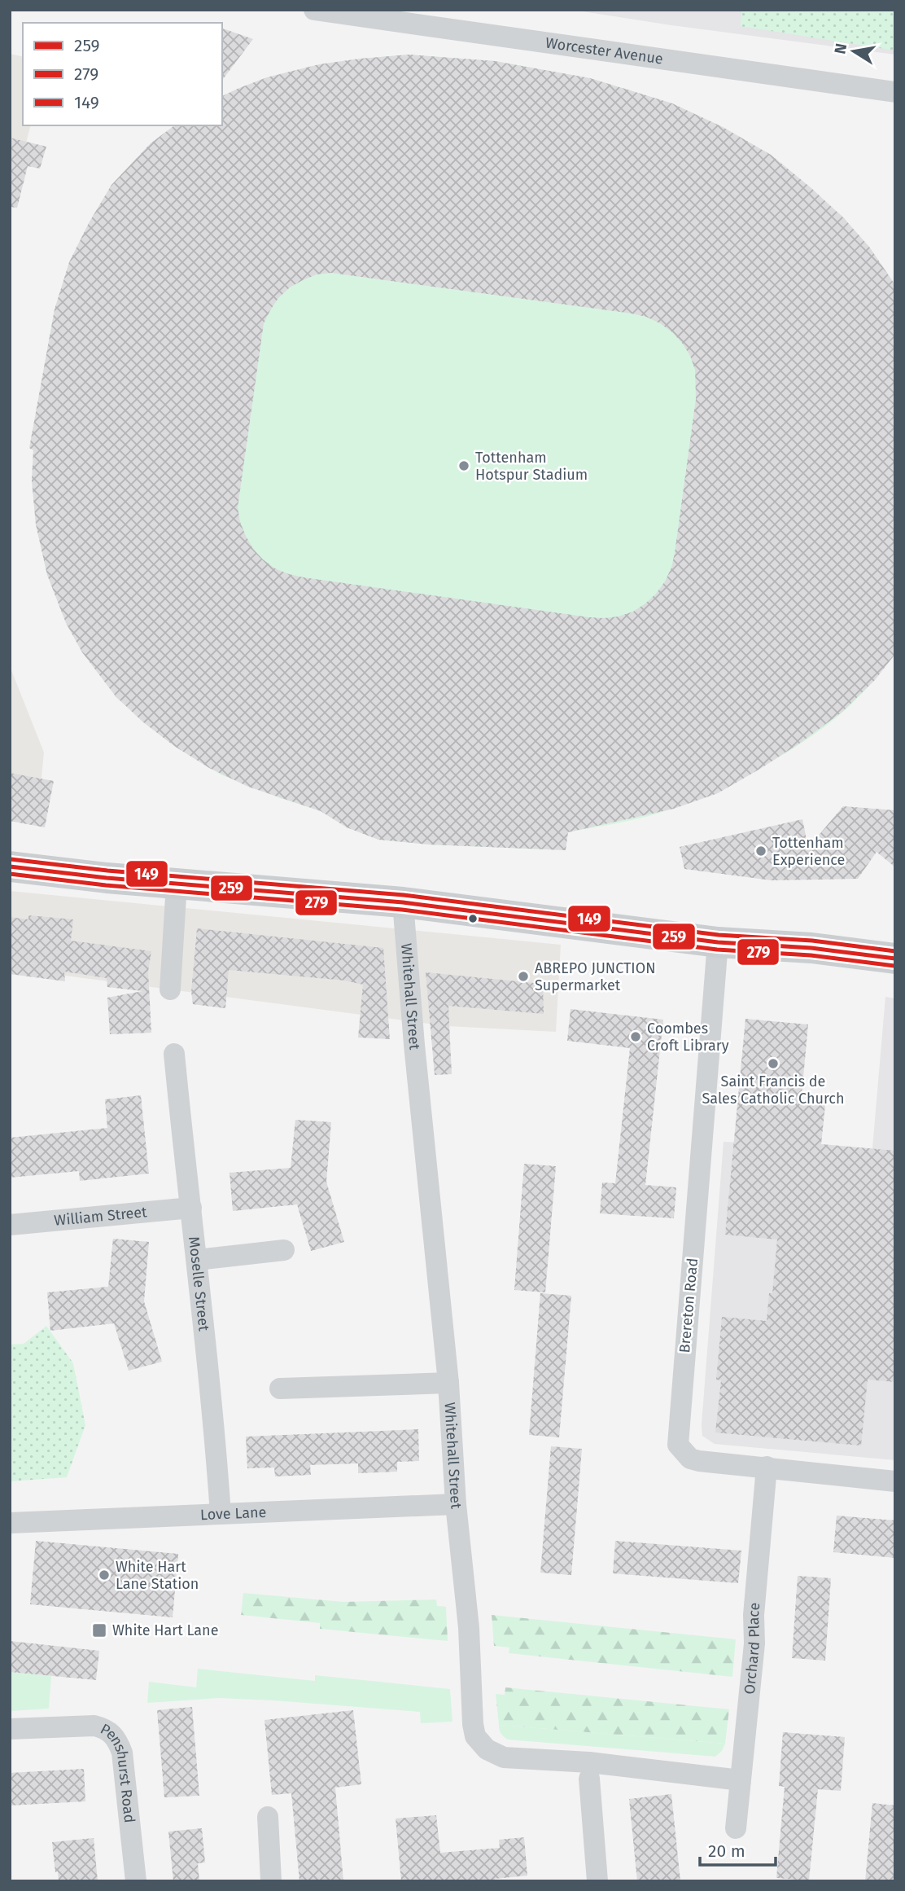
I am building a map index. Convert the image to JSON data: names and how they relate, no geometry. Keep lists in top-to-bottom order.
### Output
{
  "streets": {
    "street": [
      "Worcester Avenue",
      "Whitehall Street",
      "William Street",
      "Moselle Street",
      "Brereton Road",
      "Love Lane",
      "Orchard Place",
      "Penshurst Road"
    ]
  },
  "crossings": [
    ["Whitehall Street", "Love Lane"],
    ["Whitehall Street", "Orchard Place"],
    ["William Street", "Moselle Street"],
    ["Moselle Street", "Love Lane"],
    ["Brereton Road", "Orchard Place"]
  ],
  "places": {
    "other": [
      "Tottenham Hotspur Stadium",
      "Tottenham Experience",
      "ABREPO JUNCTION Supermarket",
      "Coombes Croft Library",
      "Saint Francis de Sales Catholic Church",
      "White Hart Lane Station"
    ],
    "transit": ["White Hart Lane"]
  },
  "lines": ["transit line 149", "transit line 259", "transit line 279"],
  "legend": ["259", "279", "149"],
  "scale_bar": "20 m",
  "north": "left"
}
